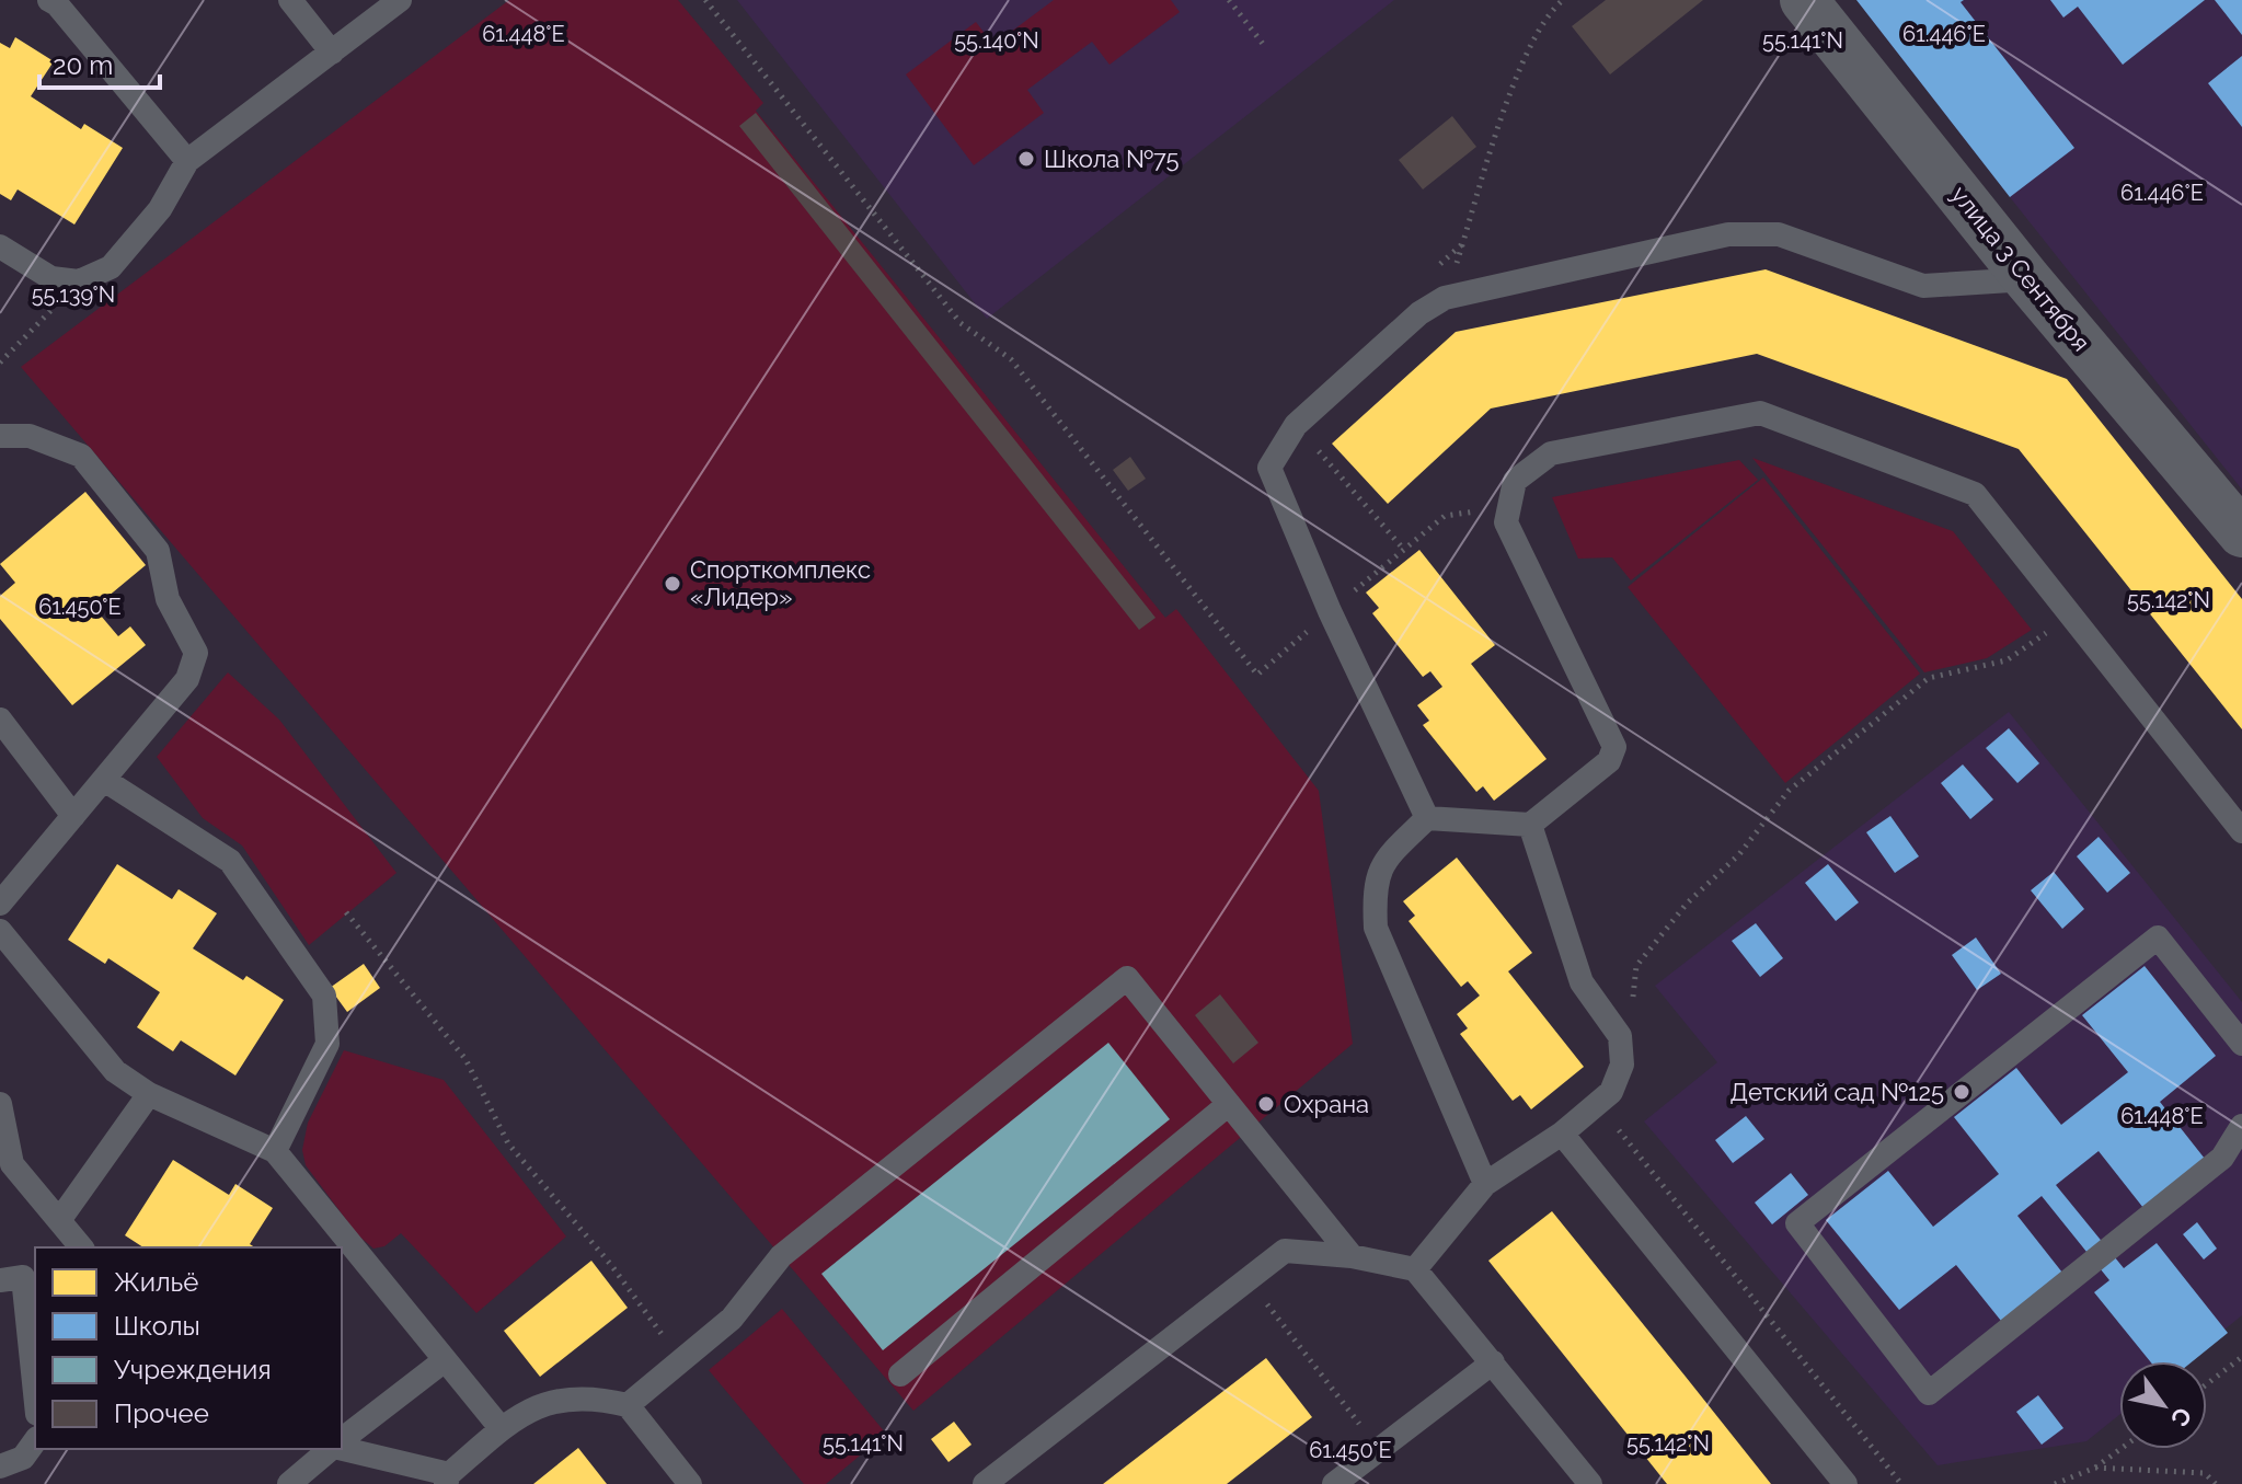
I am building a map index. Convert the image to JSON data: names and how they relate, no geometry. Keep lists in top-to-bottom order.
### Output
{
  "streets": {
    "street": ["улица 3 Сентября"]
  },
  "places": [
    "Школа №75",
    "Спорткомплекс «Лидер»",
    "Детский сад №125",
    "Охрана"
  ],
  "legend": [
    "Жильё",
    "Школы",
    "Учреждения",
    "Прочее"
  ],
  "scale_bar": "20 m",
  "north": "bottom right",
  "coordinates": [
    "61.448°E",
    "61.446°E",
    "55.140°N",
    "55.141°N",
    "55.139°N",
    "55.142°N",
    "61.450°E"
  ]
}
